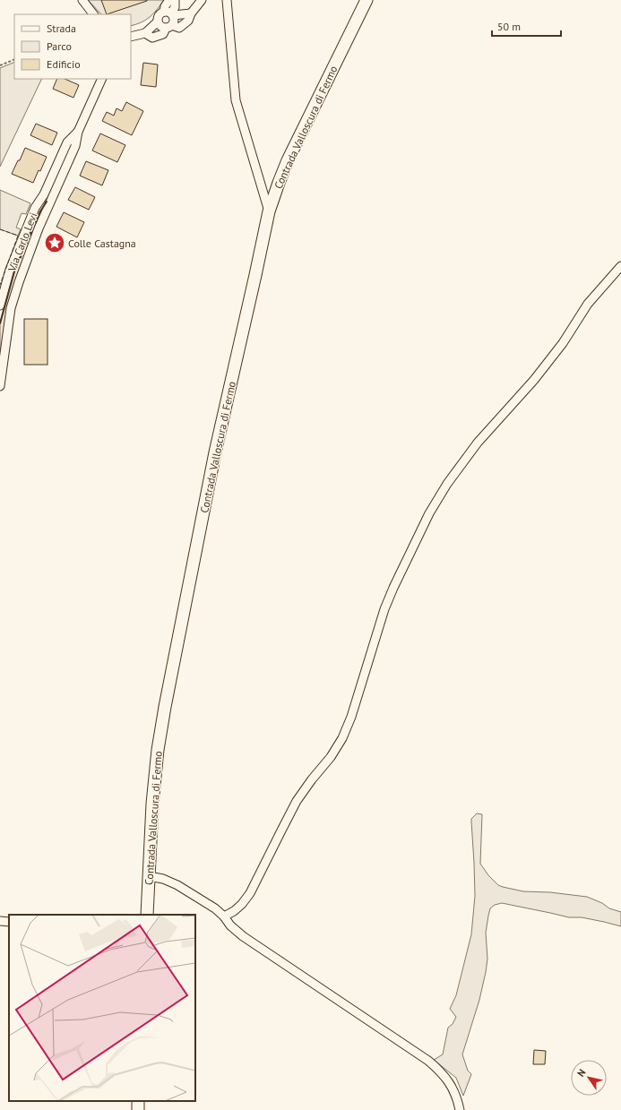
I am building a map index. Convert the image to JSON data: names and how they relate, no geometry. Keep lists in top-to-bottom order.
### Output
{
  "streets": {
    "street": ["Contrada Valloscura di Fermo", "Via Carlo Levi"]
  },
  "places": {
    "place": ["Colle Castagna"]
  },
  "legend": ["Strada", "Parco", "Edificio"],
  "scale_bar": "50 m",
  "north": "top left"
}
